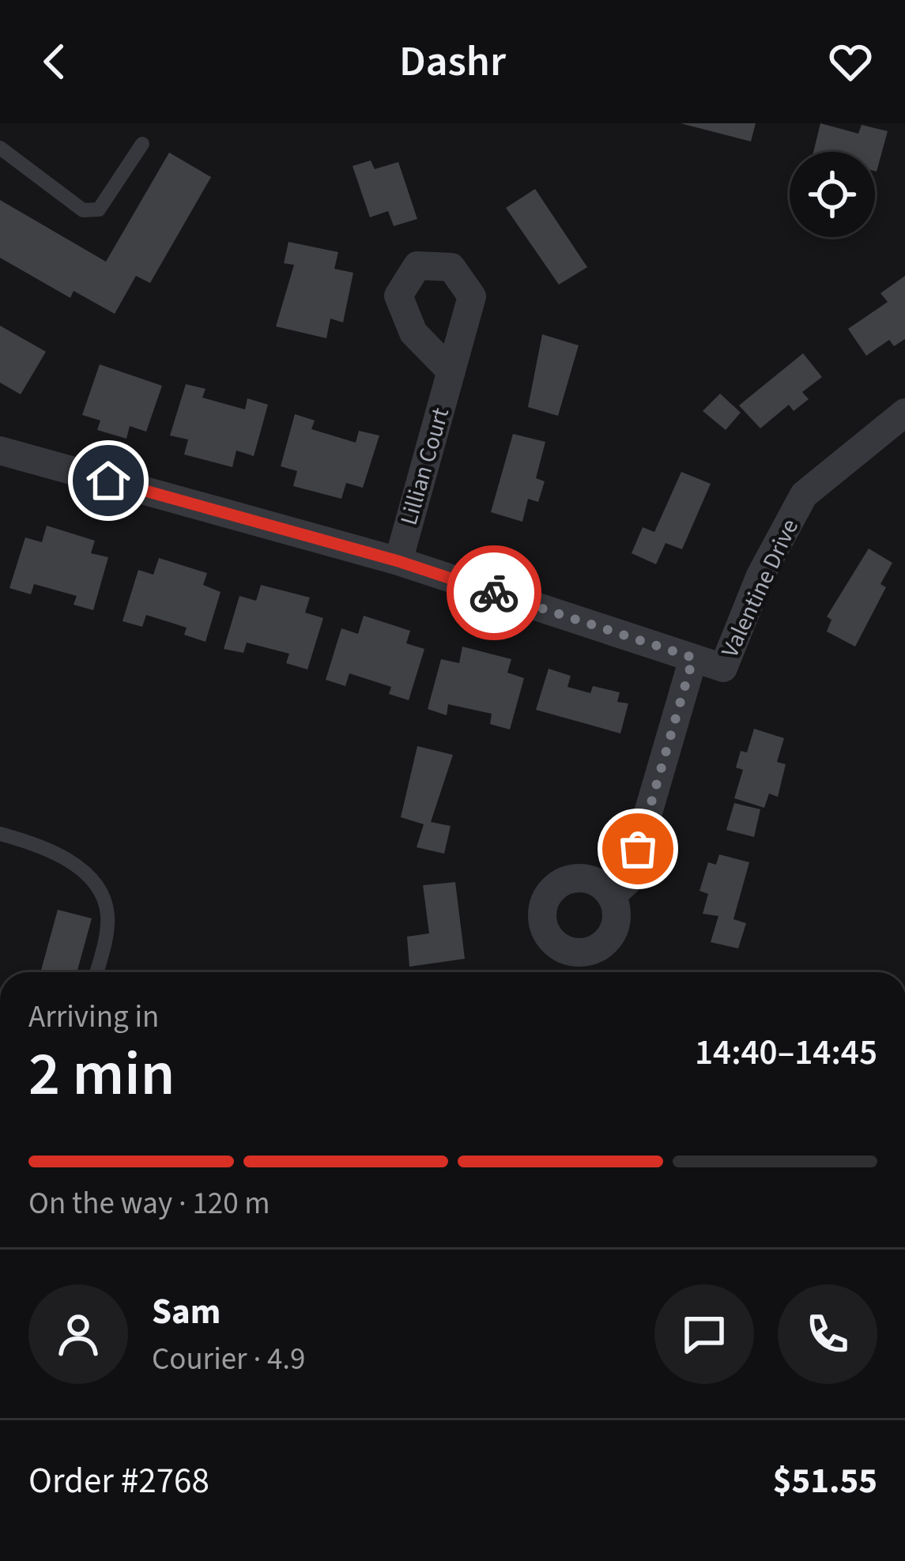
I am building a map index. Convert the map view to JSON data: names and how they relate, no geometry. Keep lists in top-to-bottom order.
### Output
{
  "streets": {
    "street": ["Lillian Court", "Valentine Drive"]
  },
  "page": {
    "header": "Dashr",
    "heading": ["2 min", "Arriving in", "14:40–14:45"],
    "panel": [
      "Sam",
      "Courier · 4.9",
      "Order #2768",
      "$51.55"
    ],
    "bar": "On the way · 120 m"
  }
}
